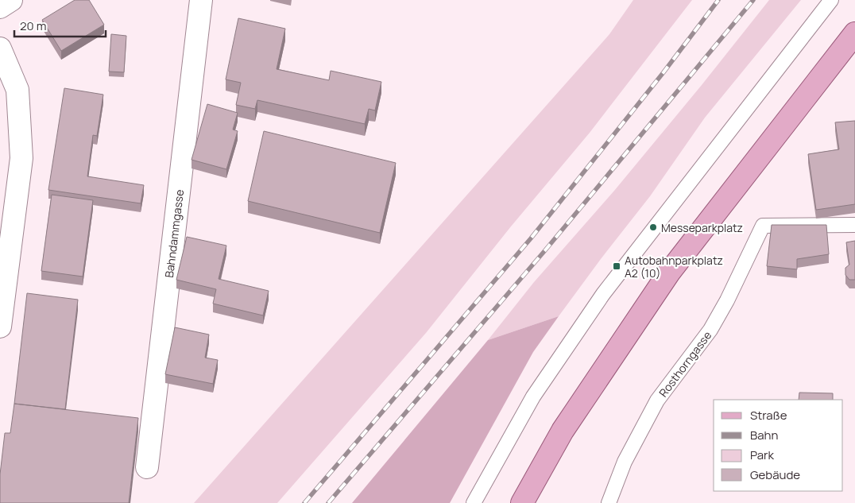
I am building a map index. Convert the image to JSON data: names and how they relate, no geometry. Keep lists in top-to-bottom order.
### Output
{
  "streets": {
    "street": ["Bahndammgasse"],
    "lane": ["Rosthorngasse"]
  },
  "places": {
    "other": ["Messeparkplatz"],
    "transit": ["Autobahnparkplatz A2 (10)"]
  },
  "legend": [
    "Straße",
    "Bahn",
    "Park",
    "Gebäude"
  ],
  "scale_bar": "20 m"
}
